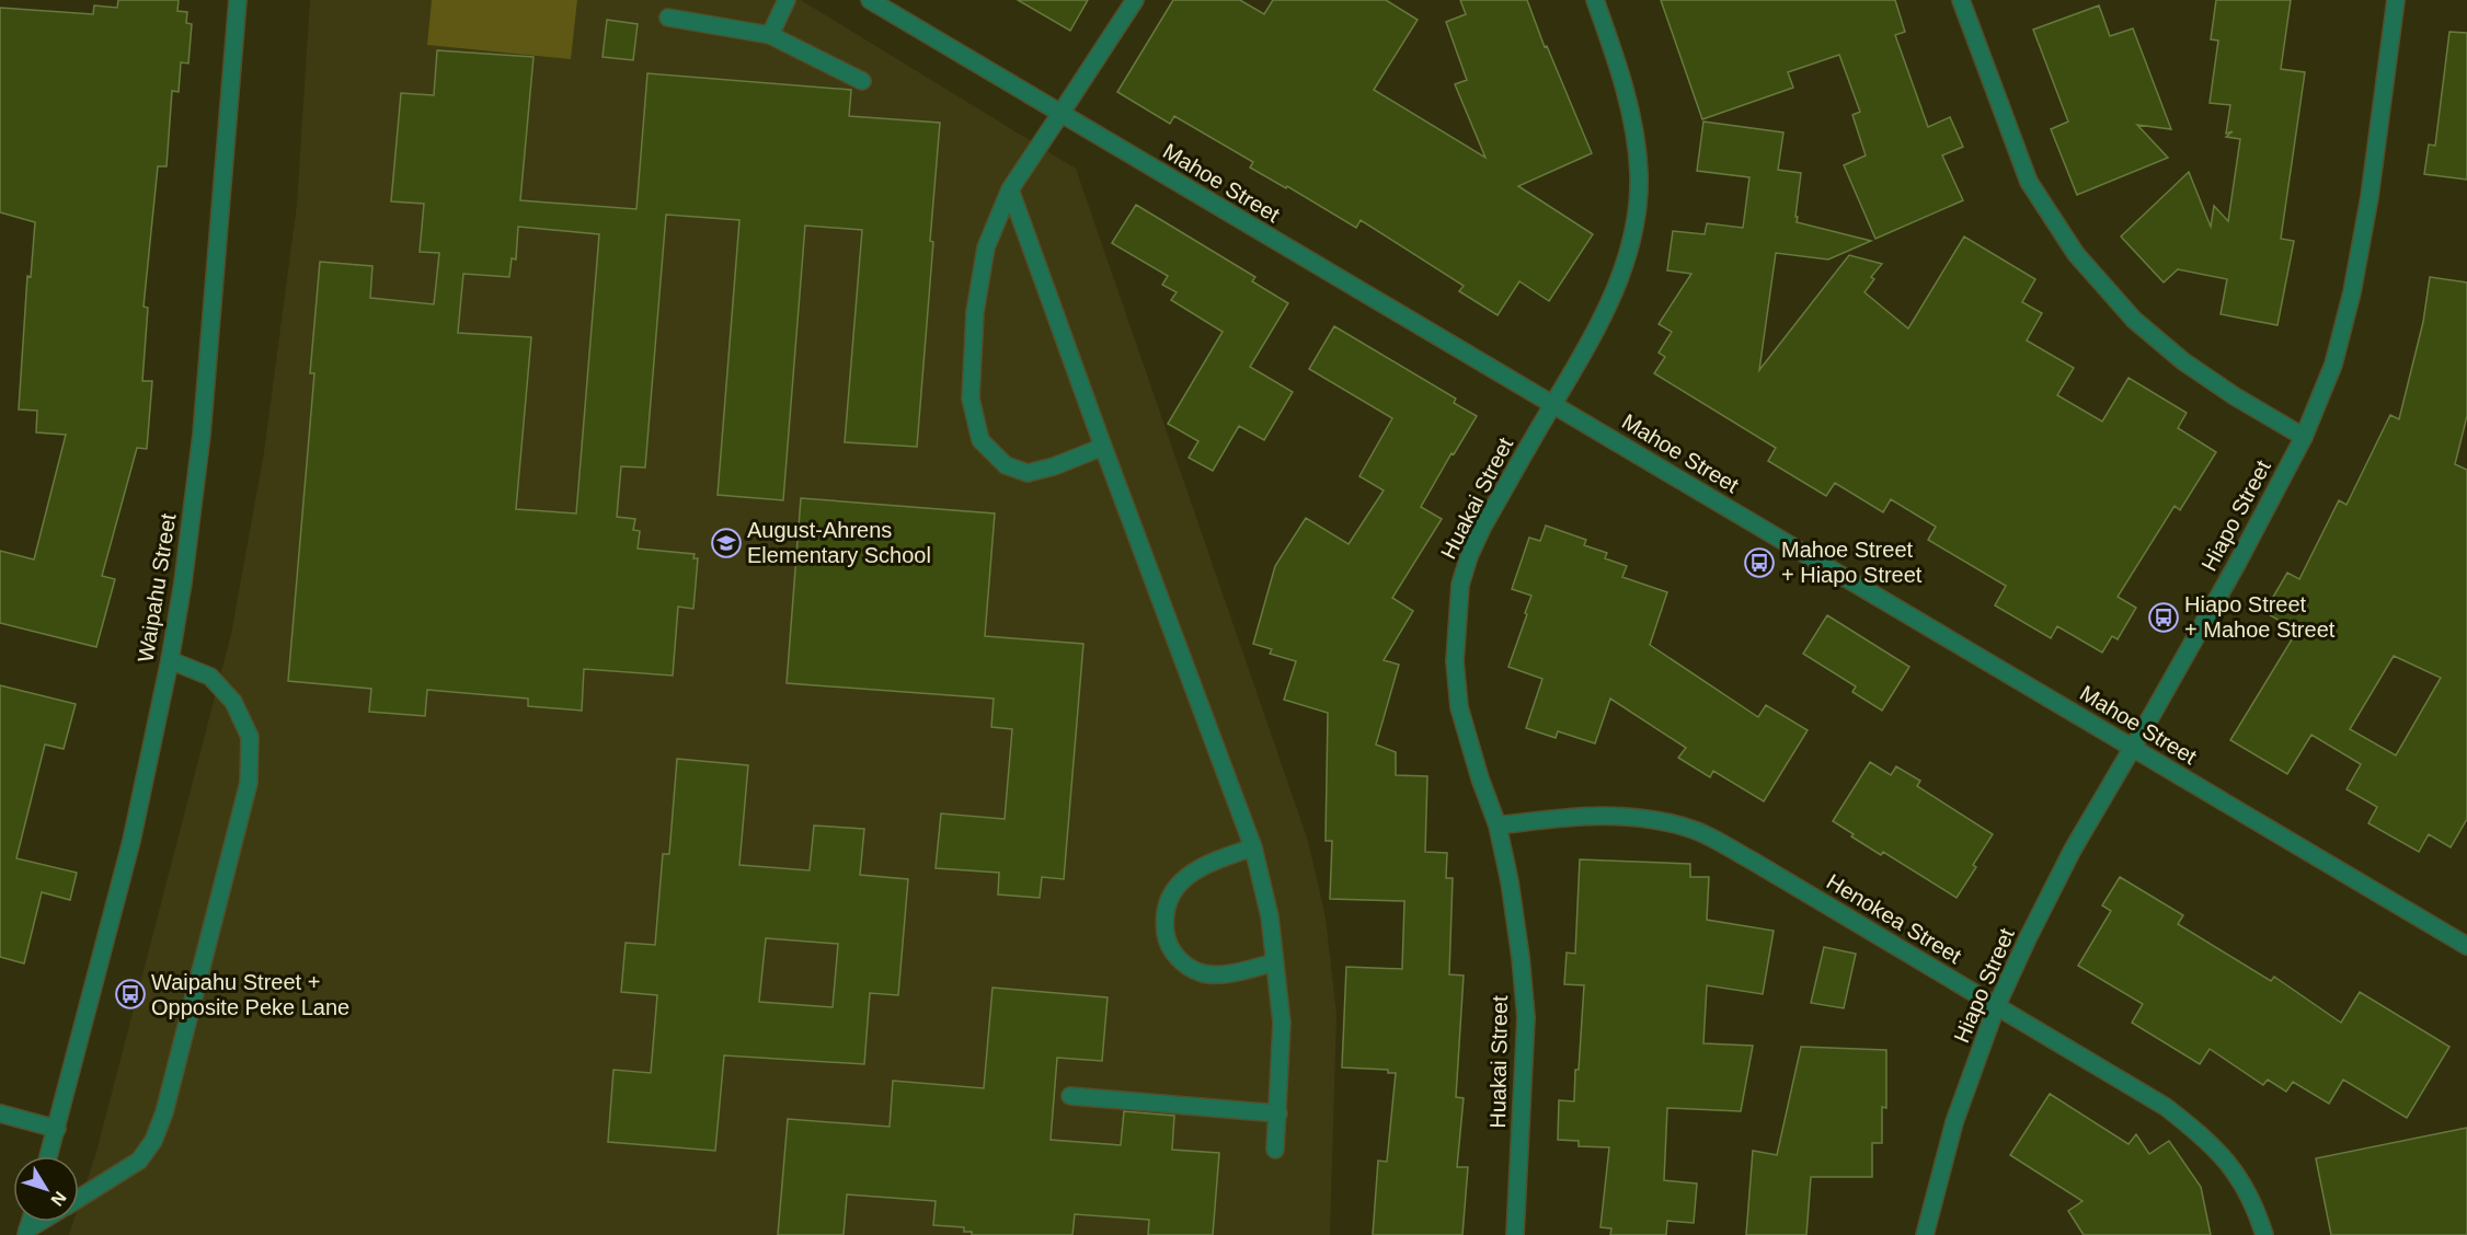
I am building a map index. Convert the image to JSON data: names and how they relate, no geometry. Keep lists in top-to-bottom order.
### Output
{
  "streets": {
    "street": [
      "Mahoe Street",
      "Huakai Street",
      "Hiapo Street",
      "Waipahu Street",
      "Henokea Street"
    ]
  },
  "crossings": [
    ["Mahoe Street", "Huakai Street"],
    ["Mahoe Street", "Hiapo Street"],
    ["Huakai Street", "Henokea Street"],
    ["Hiapo Street", "Henokea Street"]
  ],
  "places": {
    "school or university": ["August-Ahrens Elementary School"],
    "bus stop": ["Mahoe Street + Hiapo Street", "Hiapo Street + Mahoe Street", "Waipahu Street + Opposite Peke Lane"]
  },
  "north": "bottom right"
}
